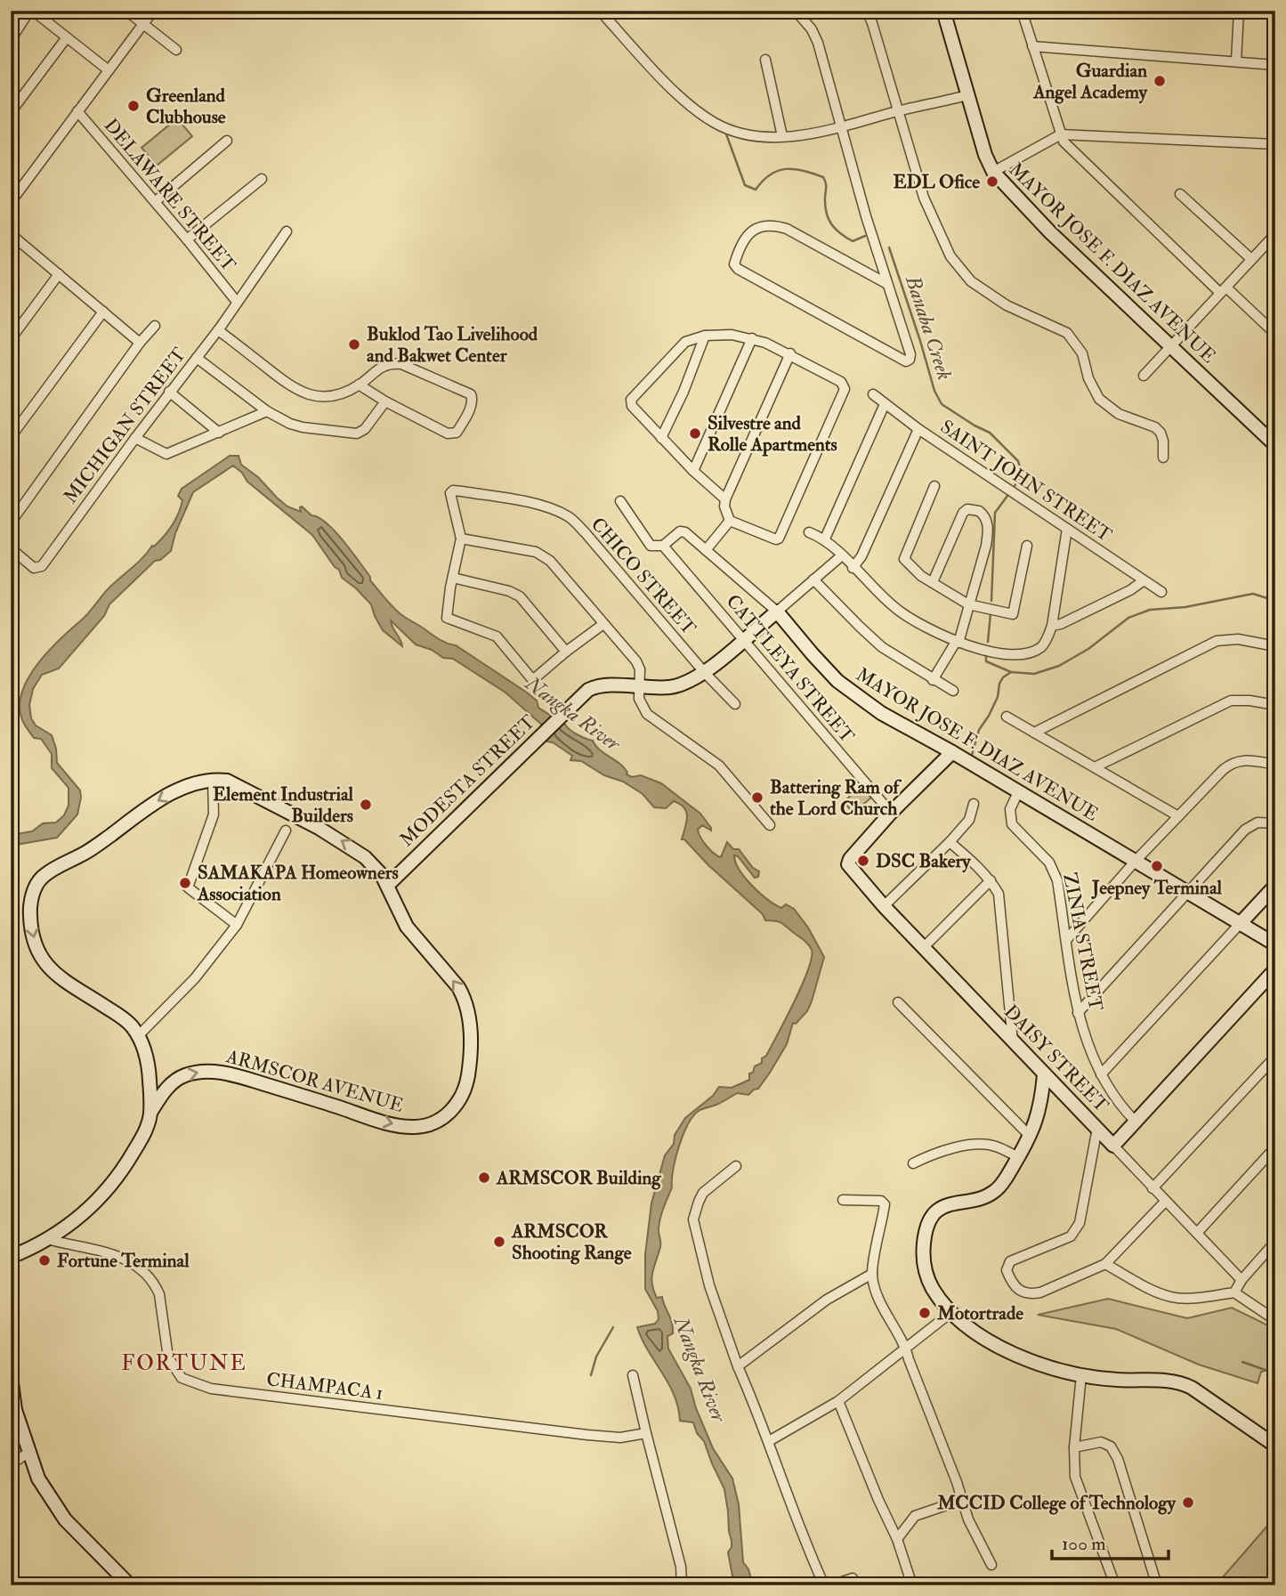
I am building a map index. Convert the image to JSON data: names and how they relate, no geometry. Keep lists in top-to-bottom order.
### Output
{
  "streets": {
    "main road": [
      "MAYOR JOSE F. DIAZ AVENUE",
      "MODESTA STREET",
      "DAISY STREET",
      "ARMSCOR AVENUE"
    ],
    "street": [
      "DELAWARE STREET",
      "MICHIGAN STREET",
      "SAINT JOHN STREET",
      "CHICO STREET",
      "CATTLEYA STREET",
      "ZINIA STREET",
      "CHAMPACA 1"
    ]
  },
  "crossings": [
    ["DELAWARE STREET", "MICHIGAN STREET"],
    ["MAYOR JOSE F. DIAZ AVENUE", "ZINIA STREET"],
    ["CATTLEYA STREET", "DAISY STREET"],
    ["MODESTA STREET", "ARMSCOR AVENUE"]
  ],
  "districts": ["FORTUNE"],
  "water": ["Banaba Creek", "Nangka River"],
  "places": [
    "Guardian Angel Academy",
    "Greenland Clubhouse",
    "EDL Ofice",
    "Buklod Tao Livelihood and Bakwet Center",
    "Silvestre and Rolle Apartments",
    "Battering Ram of the Lord Church",
    "Element Industrial Builders",
    "DSC Bakery",
    "Jeepney Terminal",
    "SAMAKAPA Homeowners Association",
    "ARMSCOR Building",
    "ARMSCOR Shooting Range",
    "Fortune Terminal",
    "Motortrade",
    "MCCID College of Technology"
  ],
  "scale_bar": "100 m"
}
